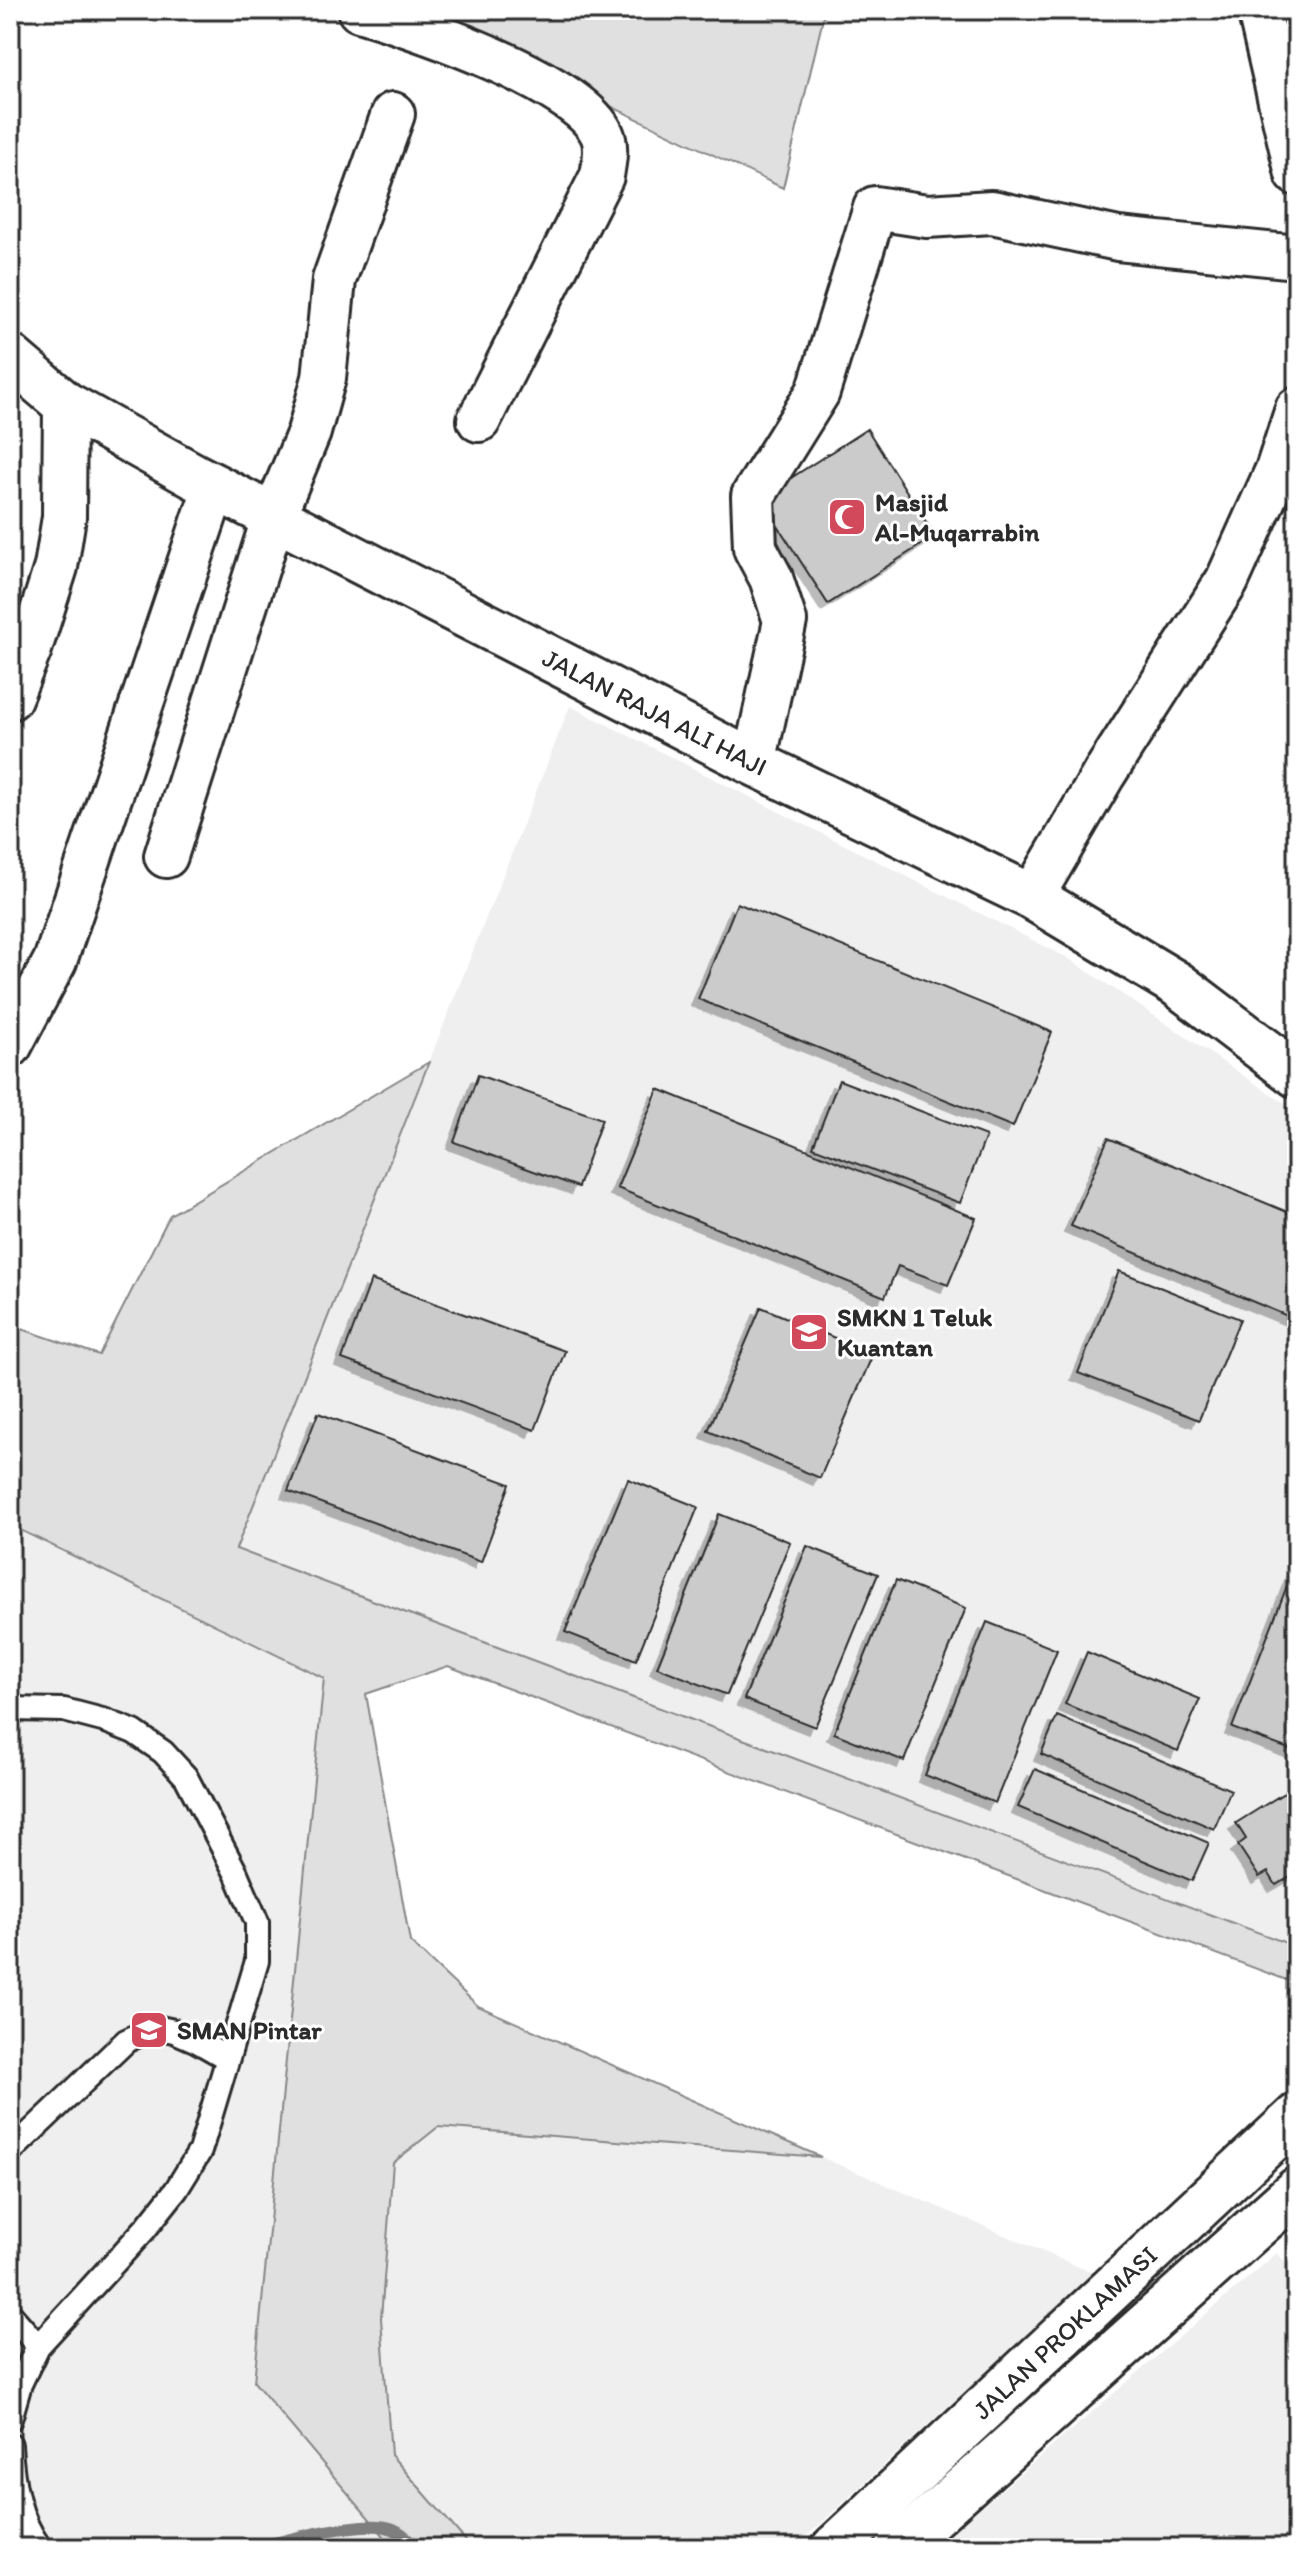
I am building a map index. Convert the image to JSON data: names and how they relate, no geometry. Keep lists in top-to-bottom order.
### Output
{
  "streets": {
    "main road": ["JALAN RAJA ALI HAJI", "JALAN PROKLAMASI"]
  },
  "places": {
    "mosque": ["Masjid Al-Muqarrabin"],
    "school or university": ["SMKN 1 Teluk Kuantan", "SMAN Pintar"]
  }
}
